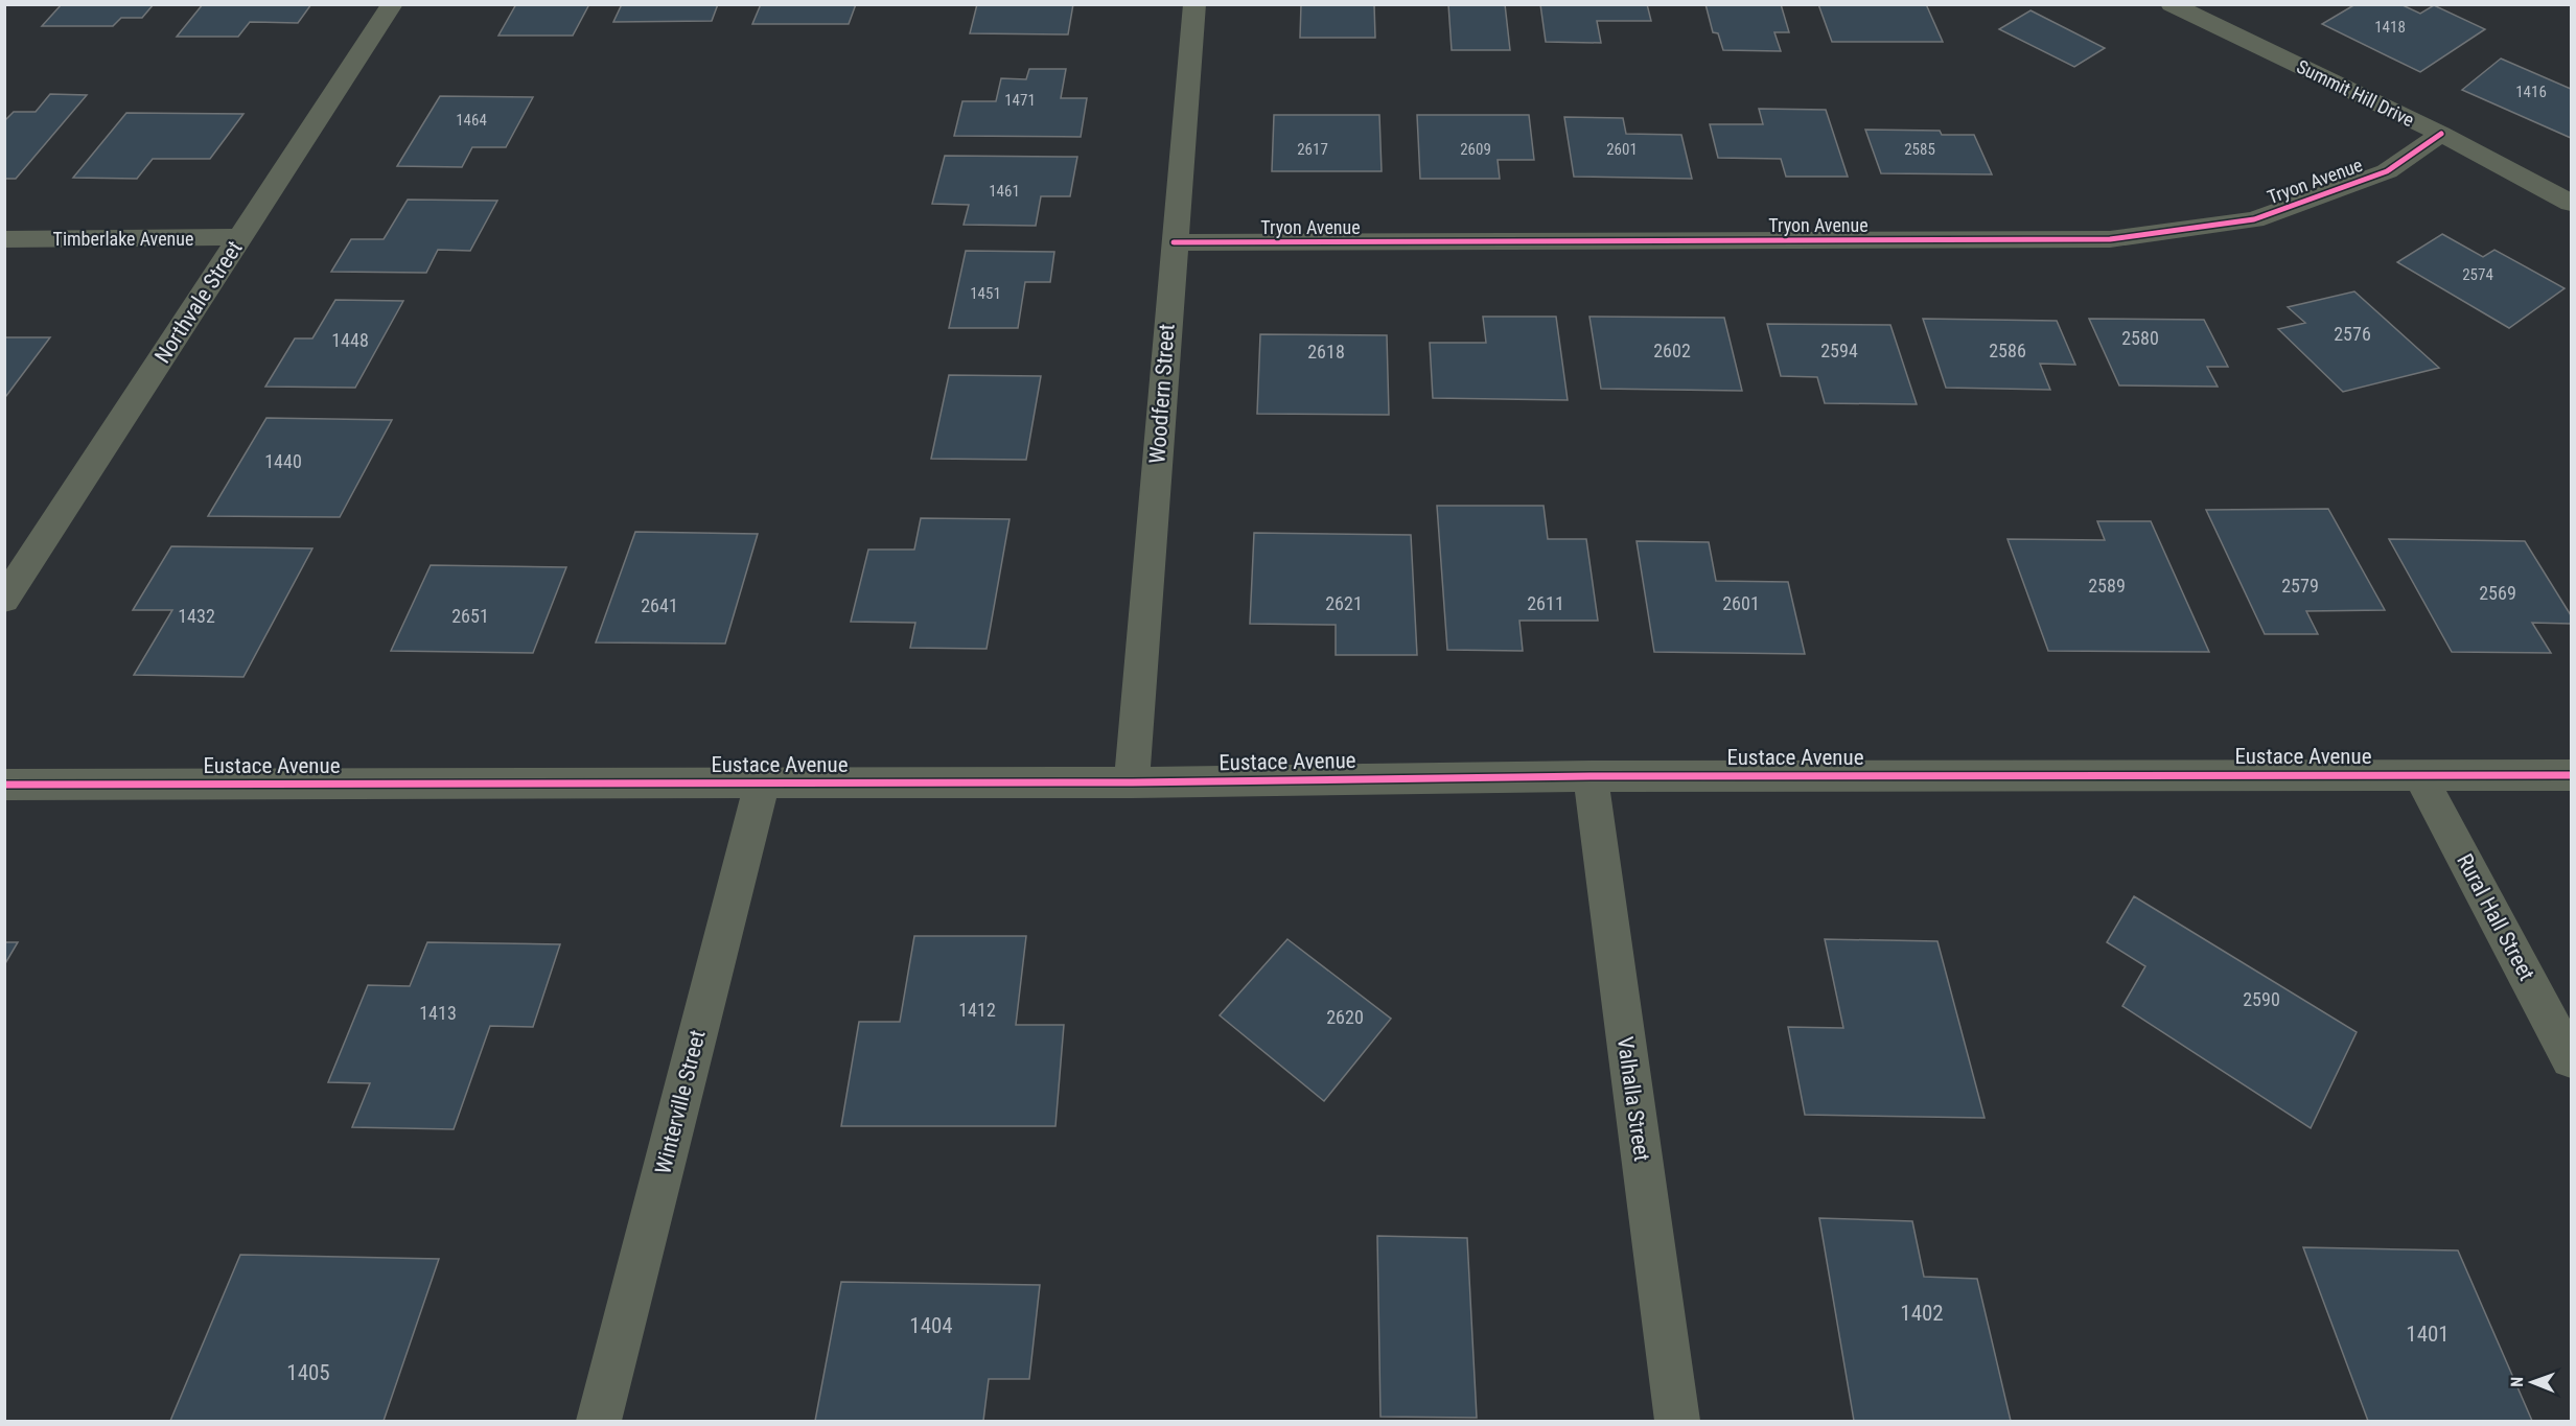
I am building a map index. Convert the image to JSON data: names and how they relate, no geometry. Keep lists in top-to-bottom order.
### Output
{
  "streets": {
    "street": [
      "Summit Hill Drive",
      "Tryon Avenue",
      "Timberlake Avenue",
      "Northvale Street",
      "Woodfern Street",
      "Eustace Avenue",
      "Rural Hall Street",
      "Valhalla Street",
      "Winterville Street"
    ]
  },
  "crossings": [
    ["Summit Hill Drive", "Tryon Avenue"],
    ["Tryon Avenue", "Woodfern Street"],
    ["Timberlake Avenue", "Northvale Street"],
    ["Woodfern Street", "Eustace Avenue"],
    ["Eustace Avenue", "Rural Hall Street"],
    ["Eustace Avenue", "Valhalla Street"],
    ["Eustace Avenue", "Winterville Street"]
  ],
  "house_numbers": [
    "1418",
    "1416",
    "1471",
    "1464",
    "2617",
    "2609",
    "2601",
    "2585",
    "1461",
    "2574",
    "1451",
    "2576",
    "2580",
    "1448",
    "2602",
    "2594",
    "2586",
    "2618",
    "1440",
    "2589",
    "2579",
    "2569",
    "2621",
    "2611",
    "2601",
    "2641",
    "1432",
    "2651",
    "2590",
    "1412",
    "1413",
    "2620",
    "1402",
    "1404",
    "1401",
    "1405"
  ],
  "north": "left"
}
